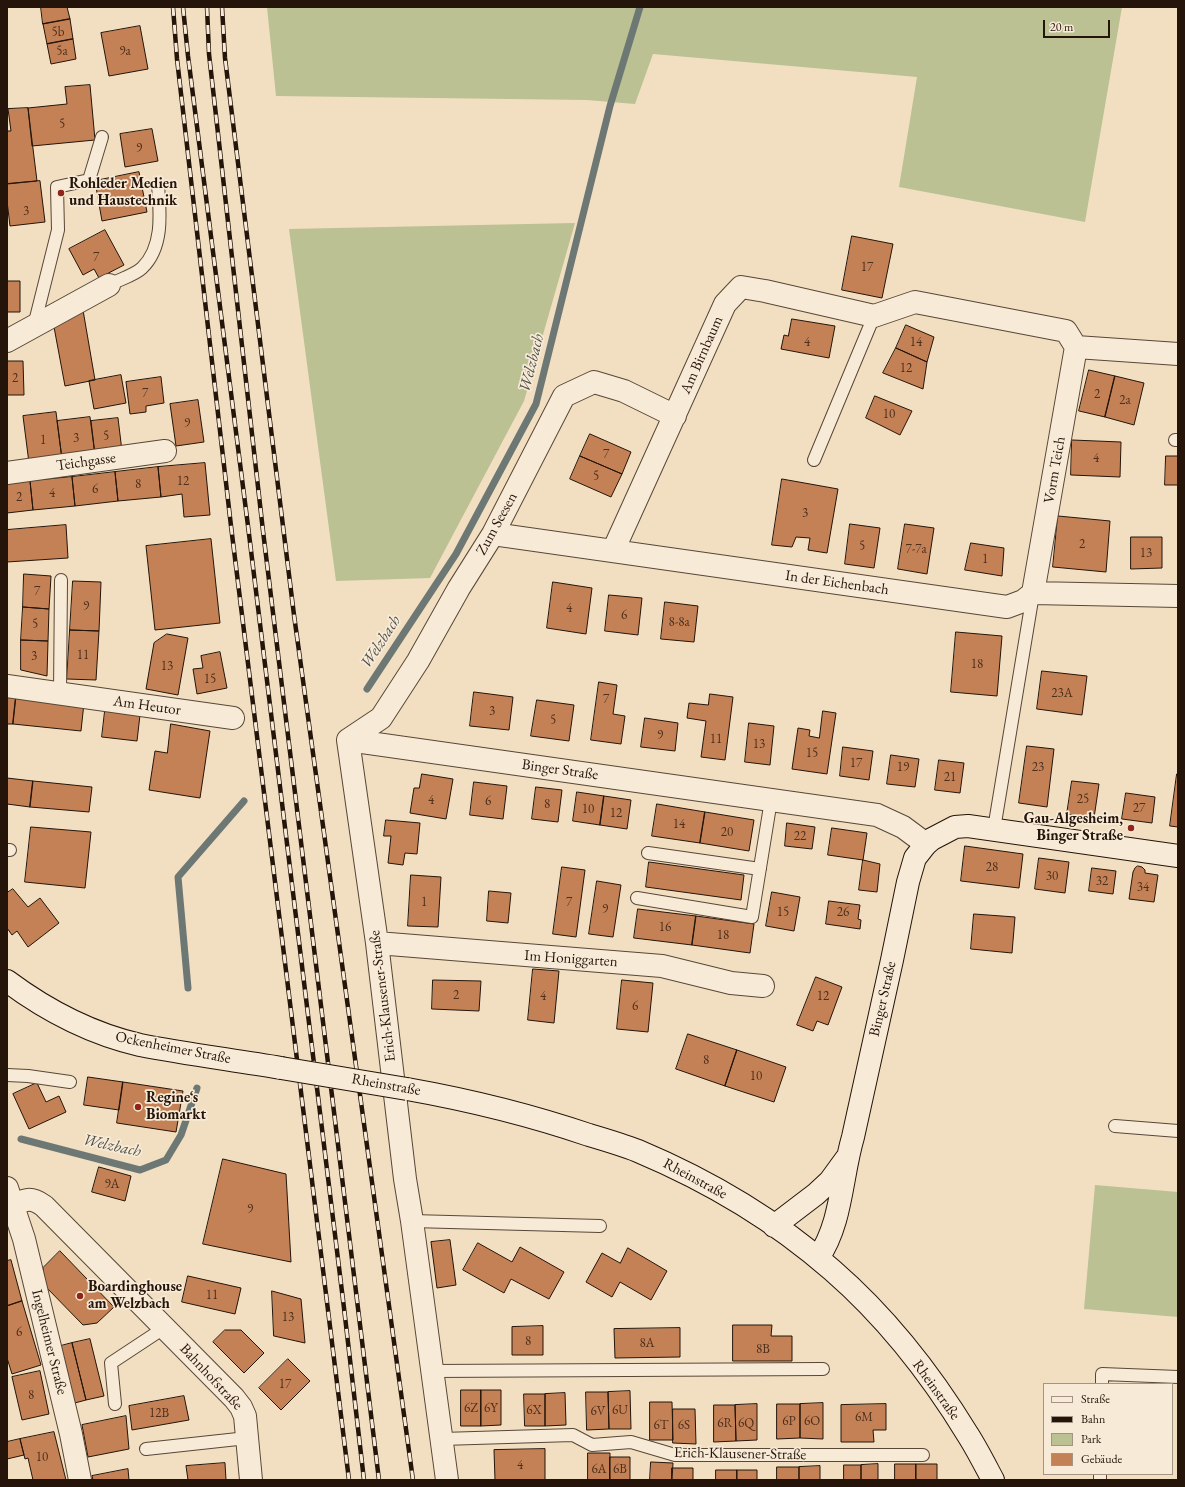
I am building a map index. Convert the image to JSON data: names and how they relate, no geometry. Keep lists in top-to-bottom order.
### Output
{
  "streets": {
    "street": [
      "Am Birnbaum",
      "Teichgasse",
      "Vorm Teich",
      "Zum Seesen",
      "In der Eichenbach",
      "Am Heutor",
      "Binger Straße",
      "Im Honiggarten",
      "Erich-Klausener-Straße",
      "Ockenheimer Straße",
      "Rheinstraße",
      "Ingelheimer Straße",
      "Bahnhofstraße"
    ]
  },
  "crossings": [
    ["Am Birnbaum", "Zum Seesen"],
    ["Am Birnbaum", "In der Eichenbach"],
    ["Vorm Teich", "In der Eichenbach"],
    ["Zum Seesen", "In der Eichenbach"],
    ["Zum Seesen", "Binger Straße"],
    ["Zum Seesen", "Erich-Klausener-Straße"],
    ["Binger Straße", "Erich-Klausener-Straße"],
    ["Binger Straße", "Rheinstraße"],
    ["Im Honiggarten", "Erich-Klausener-Straße"],
    ["Ockenheimer Straße", "Rheinstraße"],
    ["Ingelheimer Straße", "Bahnhofstraße"]
  ],
  "water": ["Welzbach"],
  "places": [
    "Rohleder Medien und Haustechnik",
    "Gau-Algesheim, Binger Straße",
    "Regine‘s Biomarkt",
    "Boardinghouse am Welzbach"
  ],
  "house_numbers": [
    "5b",
    "5a",
    "9a",
    "5",
    "9",
    "3",
    "7",
    "17",
    "4",
    "14",
    "12",
    "2",
    "7",
    "2",
    "2a",
    "10",
    "9",
    "5",
    "3",
    "1",
    "7",
    "4",
    "5",
    "12",
    "8",
    "6",
    "4",
    "2",
    "3",
    "2",
    "5",
    "7-7a",
    "13",
    "1",
    "7",
    "9",
    "4",
    "6",
    "8-8a",
    "5",
    "11",
    "3",
    "18",
    "13",
    "15",
    "23A",
    "7",
    "3",
    "5",
    "9",
    "11",
    "13",
    "15",
    "17",
    "19",
    "23",
    "21",
    "25",
    "4",
    "6",
    "8",
    "27",
    "10",
    "12",
    "14",
    "20",
    "22",
    "28",
    "30",
    "32",
    "34",
    "1",
    "7",
    "9",
    "15",
    "26",
    "16",
    "18",
    "2",
    "4",
    "12",
    "6",
    "8",
    "10",
    "9A",
    "9",
    "11",
    "13",
    "6",
    "8",
    "8A",
    "8B",
    "17",
    "8",
    "6Z",
    "6Y",
    "6X",
    "6U",
    "6V",
    "12B",
    "6M",
    "6P",
    "6O",
    "6R",
    "6Q",
    "6T",
    "6S",
    "10",
    "4",
    "6A",
    "6B"
  ],
  "legend": [
    "Straße",
    "Bahn",
    "Park",
    "Gebäude"
  ],
  "scale_bar": "20 m"
}
